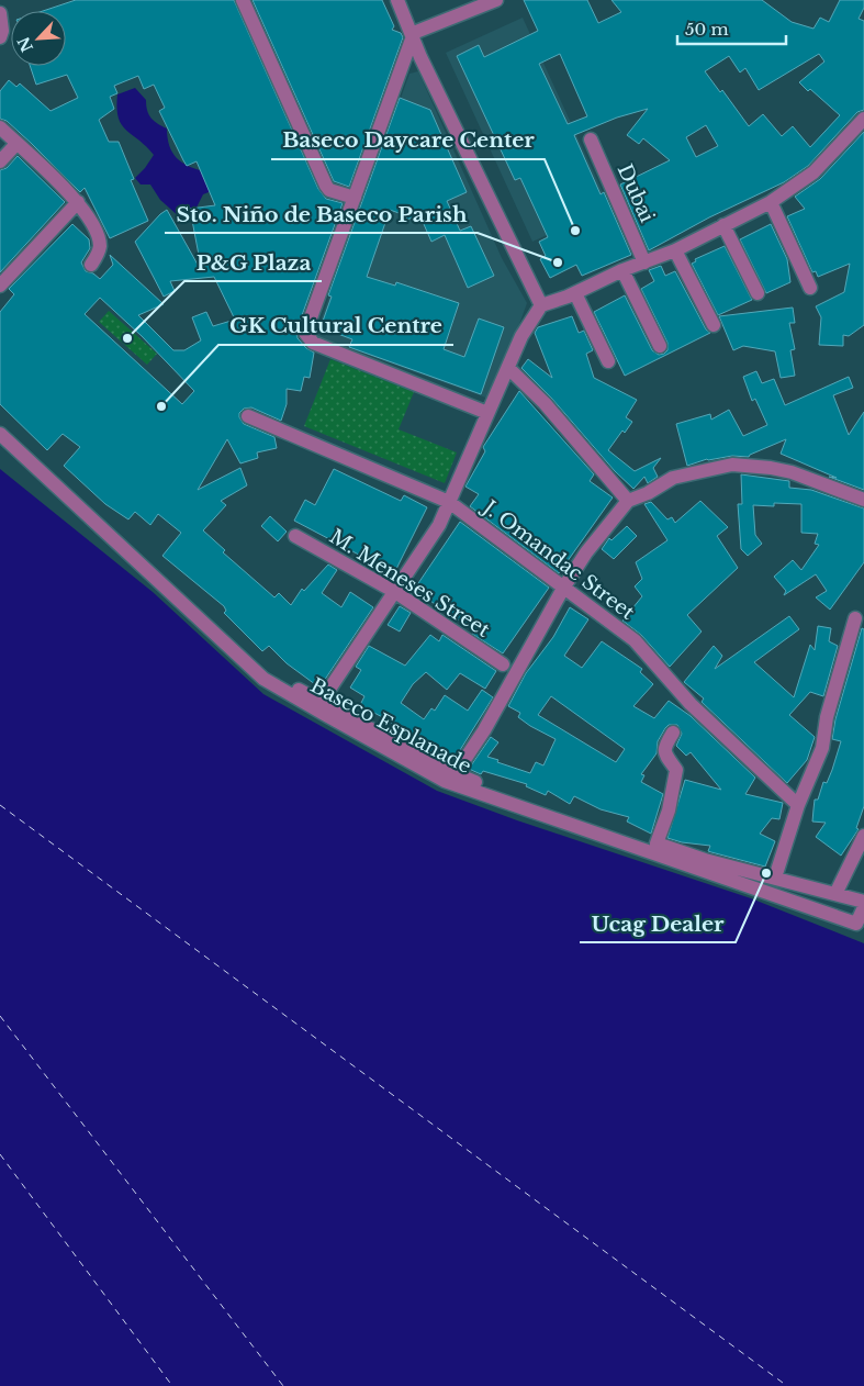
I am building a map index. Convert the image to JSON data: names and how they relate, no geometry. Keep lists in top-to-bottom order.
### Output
{
  "streets": {
    "street": [
      "Dubai",
      "J. Omandac Street",
      "M. Meneses Street",
      "Baseco Esplanade"
    ]
  },
  "places": [
    "Baseco Daycare Center",
    "Sto. Niño de Baseco Parish",
    "P&G Plaza",
    "GK Cultural Centre",
    "Ucag Dealer"
  ],
  "scale_bar": "50 m",
  "north": "bottom left"
}
